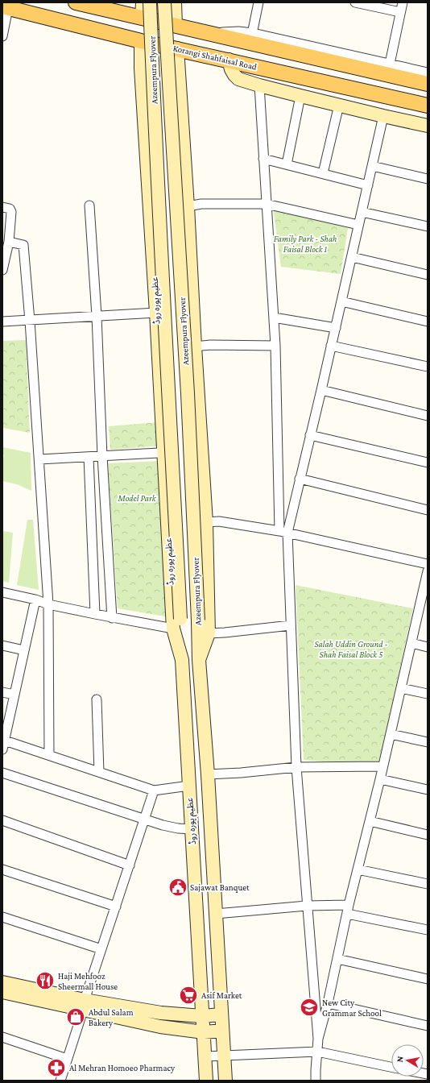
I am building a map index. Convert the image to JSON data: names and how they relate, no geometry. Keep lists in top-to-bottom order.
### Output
{
  "streets": {
    "main road": ["Korangi Shahfaisal Road", "Azeempura Flyover", "عظیم پورہ روڈ"]
  },
  "crossings": [
    ["Korangi Shahfaisal Road", "عظیم پورہ روڈ"],
    ["Azeempura Flyover", "عظیم پورہ روڈ"]
  ],
  "parks": ["Family Park - Shah Faisal Block 1", "Model Park", "Salah Uddin Ground - Shah Faisal Block 5"],
  "places": {
    "public building": ["Sajawat Banquet"],
    "restaurant": ["Haji Mehfooz Sheermall House"],
    "supermarket": ["Asif Market"],
    "school or university": ["New City Grammar School"],
    "shop": ["Abdul Salam Bakery"],
    "pharmacy": ["Al Mehran Homoeo Pharmacy"]
  },
  "north": "left"
}
